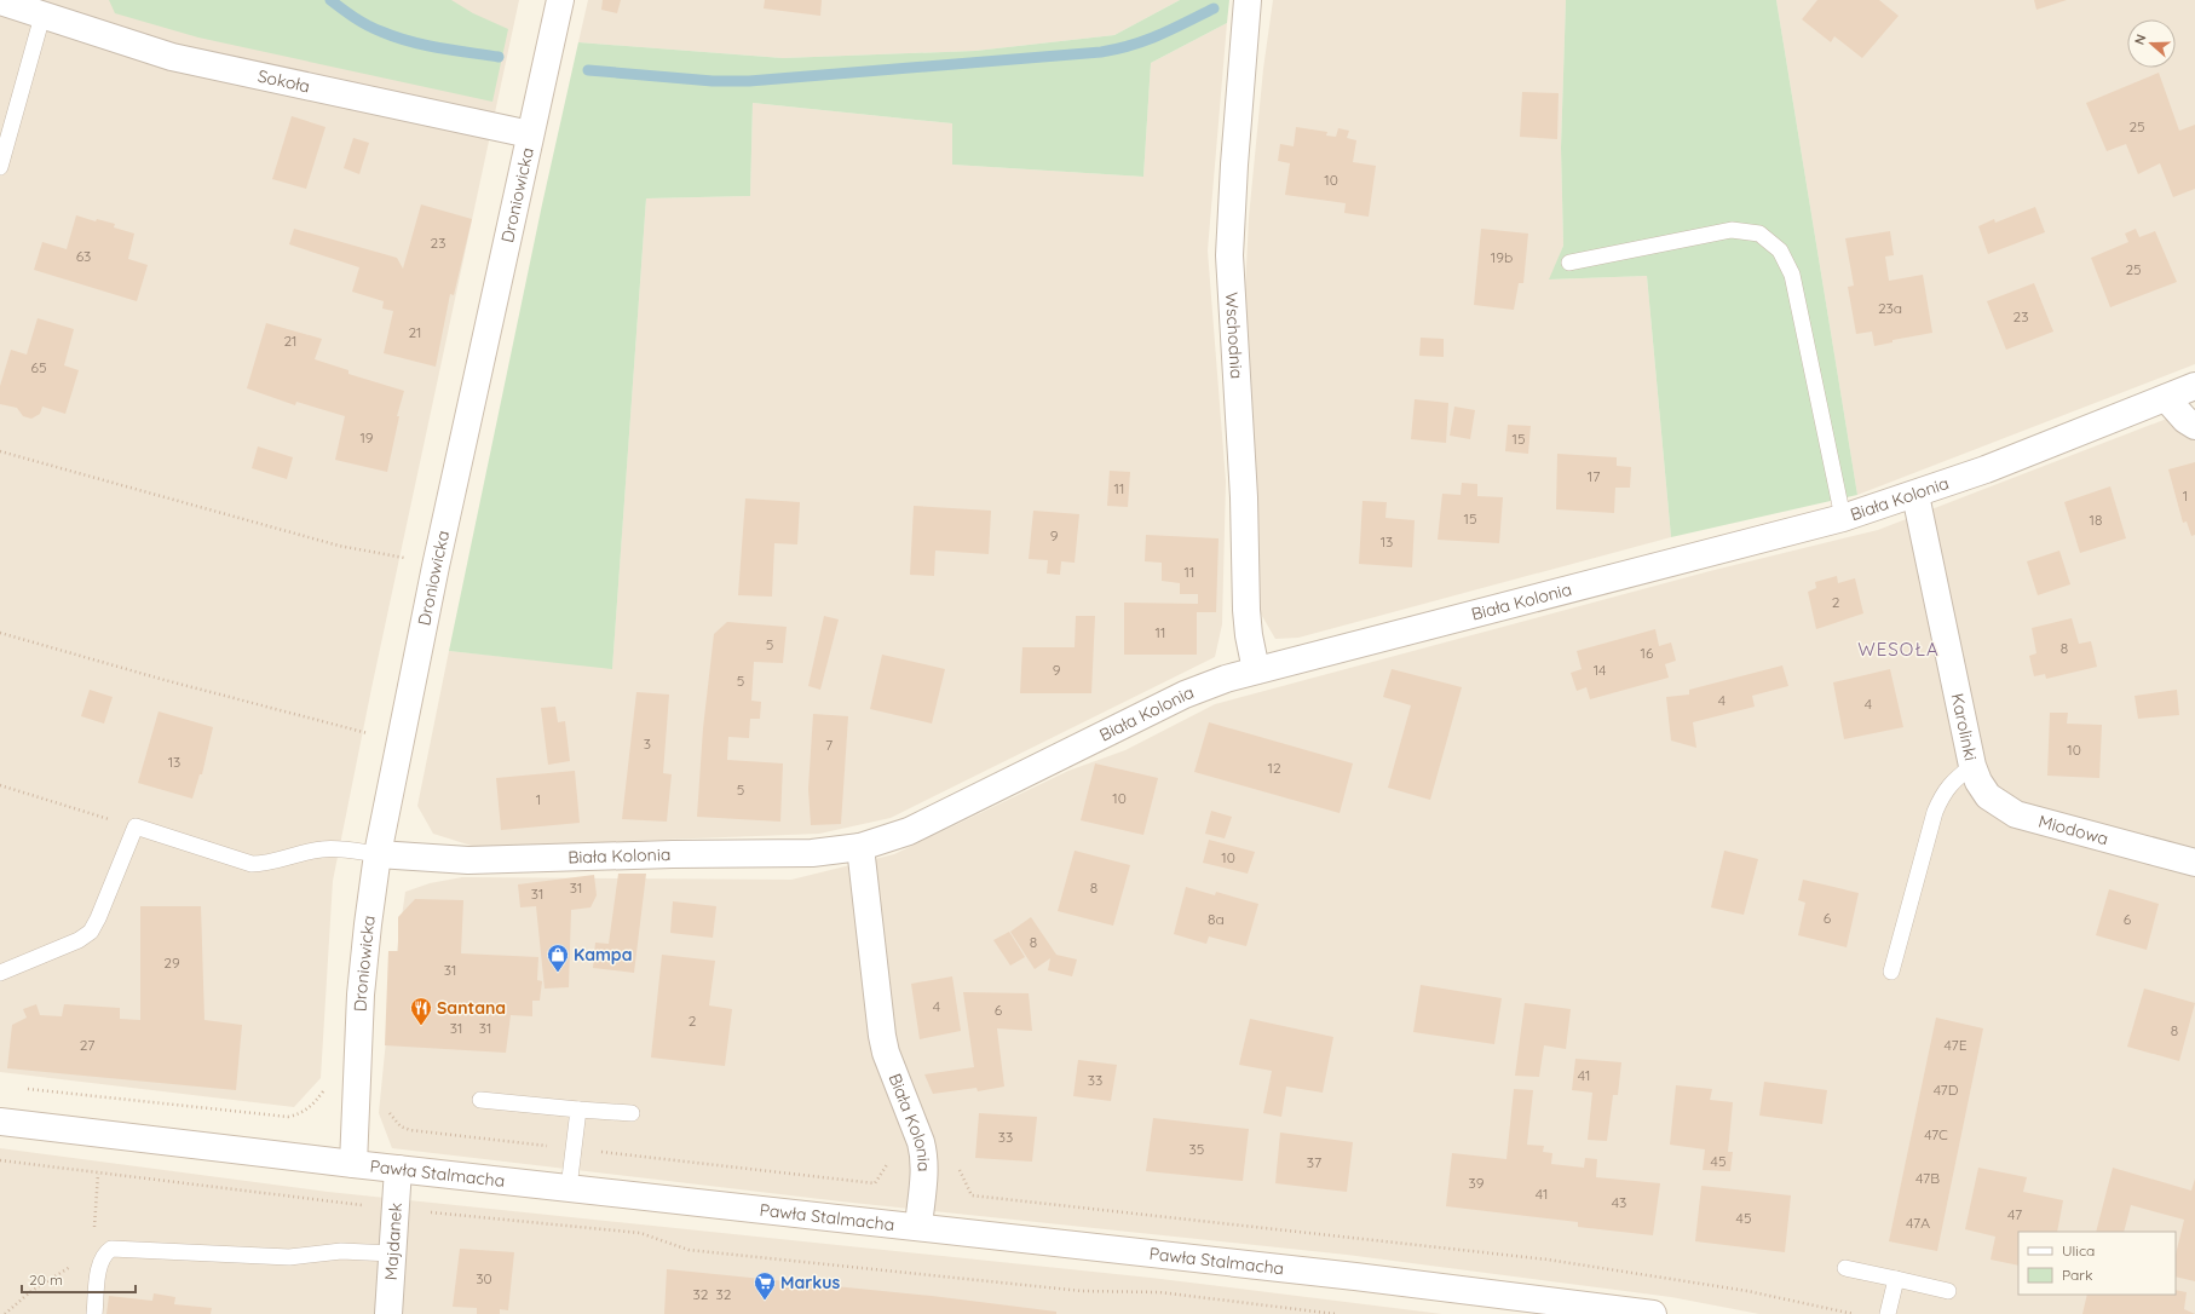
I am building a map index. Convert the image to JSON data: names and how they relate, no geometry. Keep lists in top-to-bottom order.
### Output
{
  "streets": {
    "street": [
      "Sokoła",
      "Droniowicka",
      "Wschodnia",
      "Biała Kolonia",
      "Karolinki",
      "Miodowa",
      "Pawła Stalmacha",
      "Majdanek"
    ]
  },
  "crossings": [
    ["Sokoła", "Droniowicka"],
    ["Droniowicka", "Biała Kolonia"],
    ["Droniowicka", "Pawła Stalmacha"],
    ["Wschodnia", "Biała Kolonia"],
    ["Biała Kolonia", "Karolinki"],
    ["Biała Kolonia", "Pawła Stalmacha"],
    ["Karolinki", "Miodowa"],
    ["Pawła Stalmacha", "Majdanek"]
  ],
  "districts": ["WESOŁA"],
  "places": {
    "shop": ["Kampa"],
    "restaurant": ["Santana"],
    "supermarket": ["Markus"]
  },
  "house_numbers": [
    "25",
    "10",
    "23",
    "63",
    "19b",
    "25",
    "23a",
    "23",
    "21",
    "21",
    "65",
    "19",
    "15",
    "17",
    "11",
    "1",
    "15",
    "18",
    "9",
    "13",
    "11",
    "2",
    "11",
    "5",
    "8",
    "16",
    "9",
    "14",
    "5",
    "4",
    "4",
    "3",
    "7",
    "10",
    "13",
    "12",
    "5",
    "10",
    "1",
    "10",
    "31",
    "8",
    "31",
    "6",
    "8a",
    "6",
    "8",
    "29",
    "31",
    "4",
    "6",
    "2",
    "31",
    "31",
    "8",
    "27",
    "47E",
    "41",
    "33",
    "47D",
    "47C",
    "33",
    "35",
    "45",
    "37",
    "47B",
    "39",
    "41",
    "43",
    "47",
    "45",
    "47A",
    "30",
    "32",
    "32"
  ],
  "legend": ["Ulica", "Park"],
  "scale_bar": "20 m",
  "north": "left"
}
